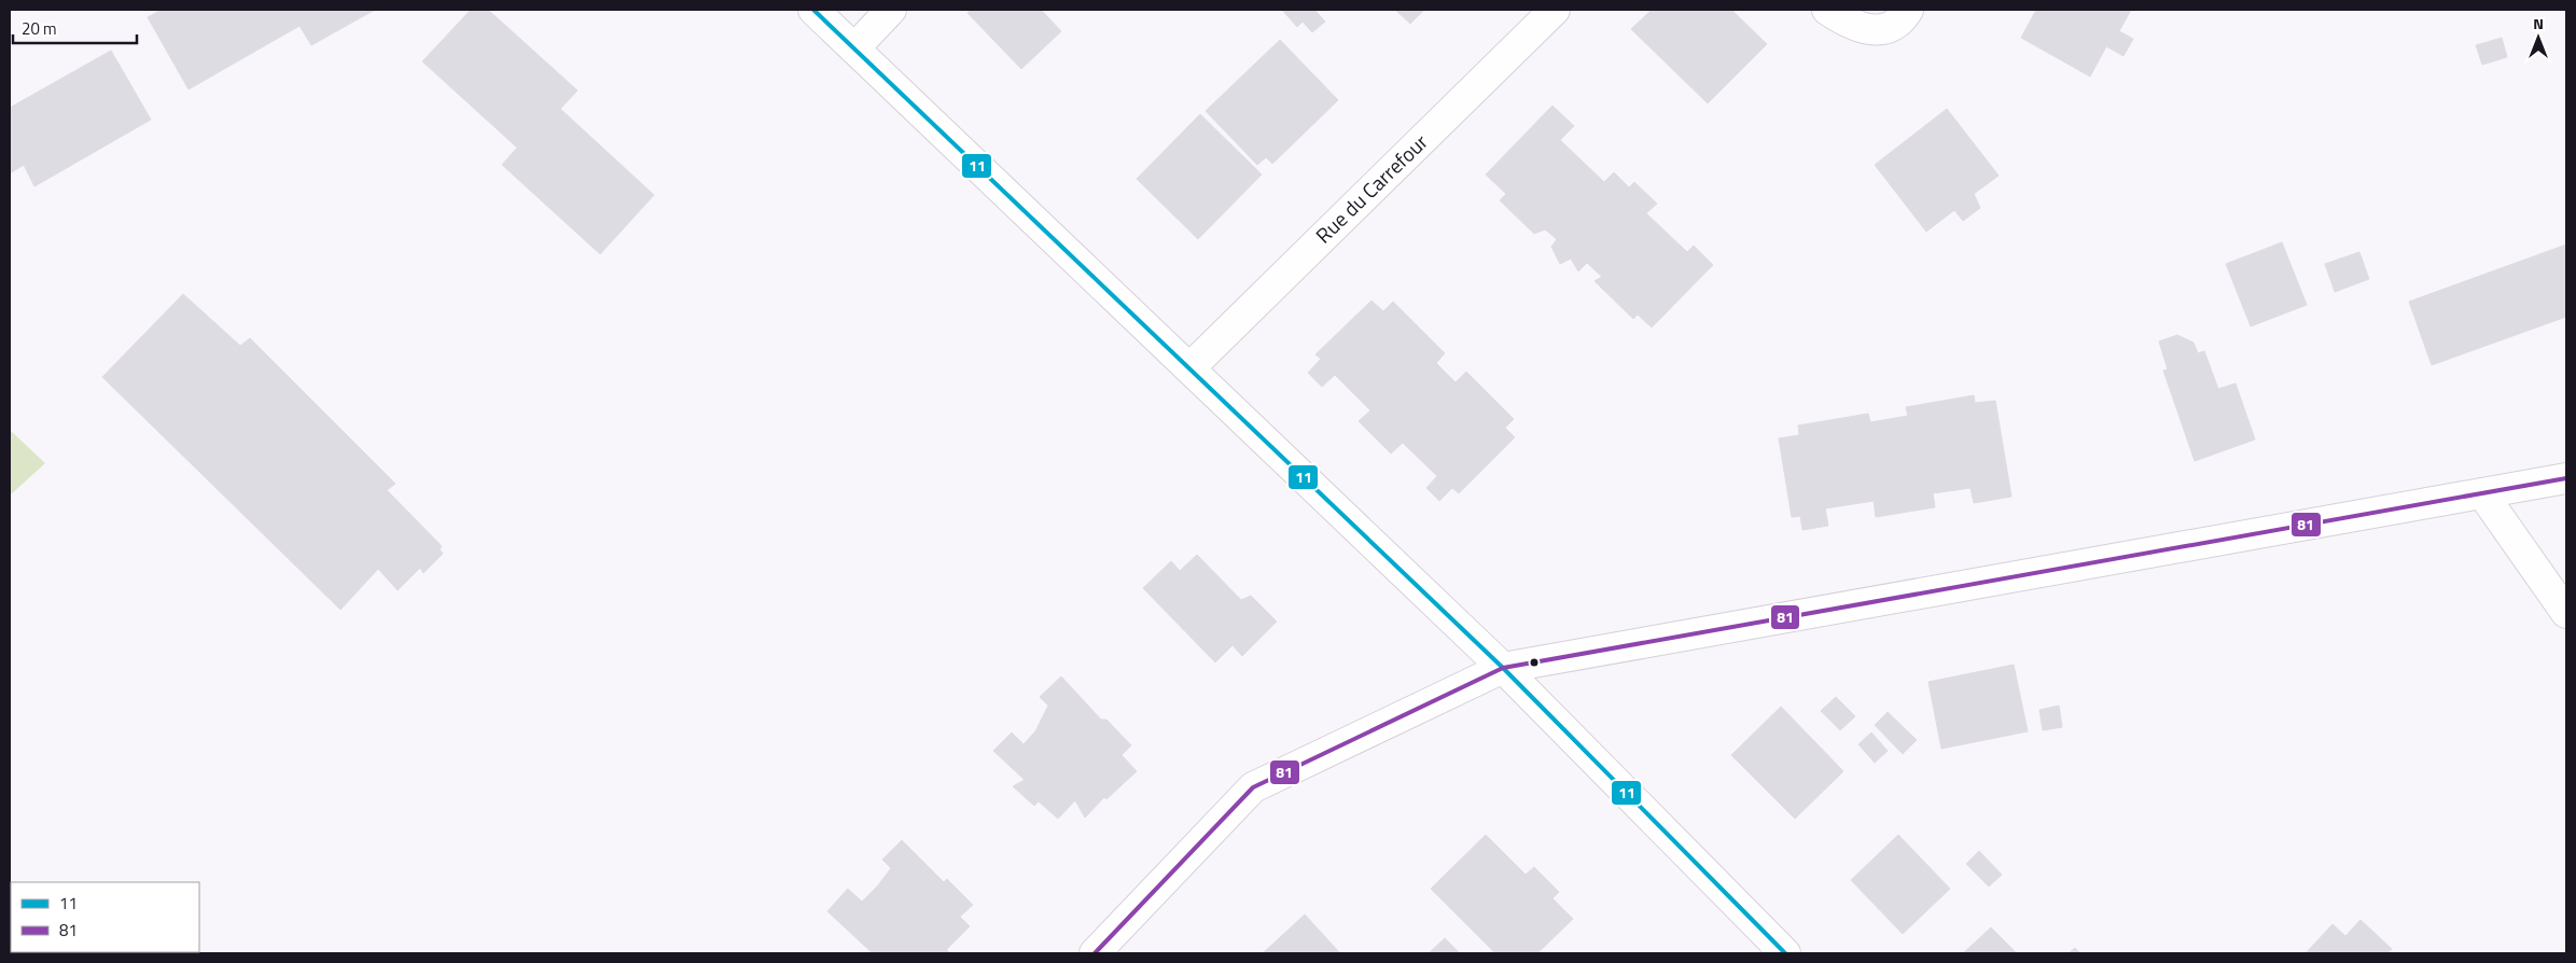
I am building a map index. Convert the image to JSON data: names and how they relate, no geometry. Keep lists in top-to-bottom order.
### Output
{
  "streets": {
    "street": ["Rue du Carrefour"]
  },
  "lines": ["transit line 11", "transit line 81"],
  "legend": ["11", "81"],
  "scale_bar": "20 m",
  "north": "top"
}
